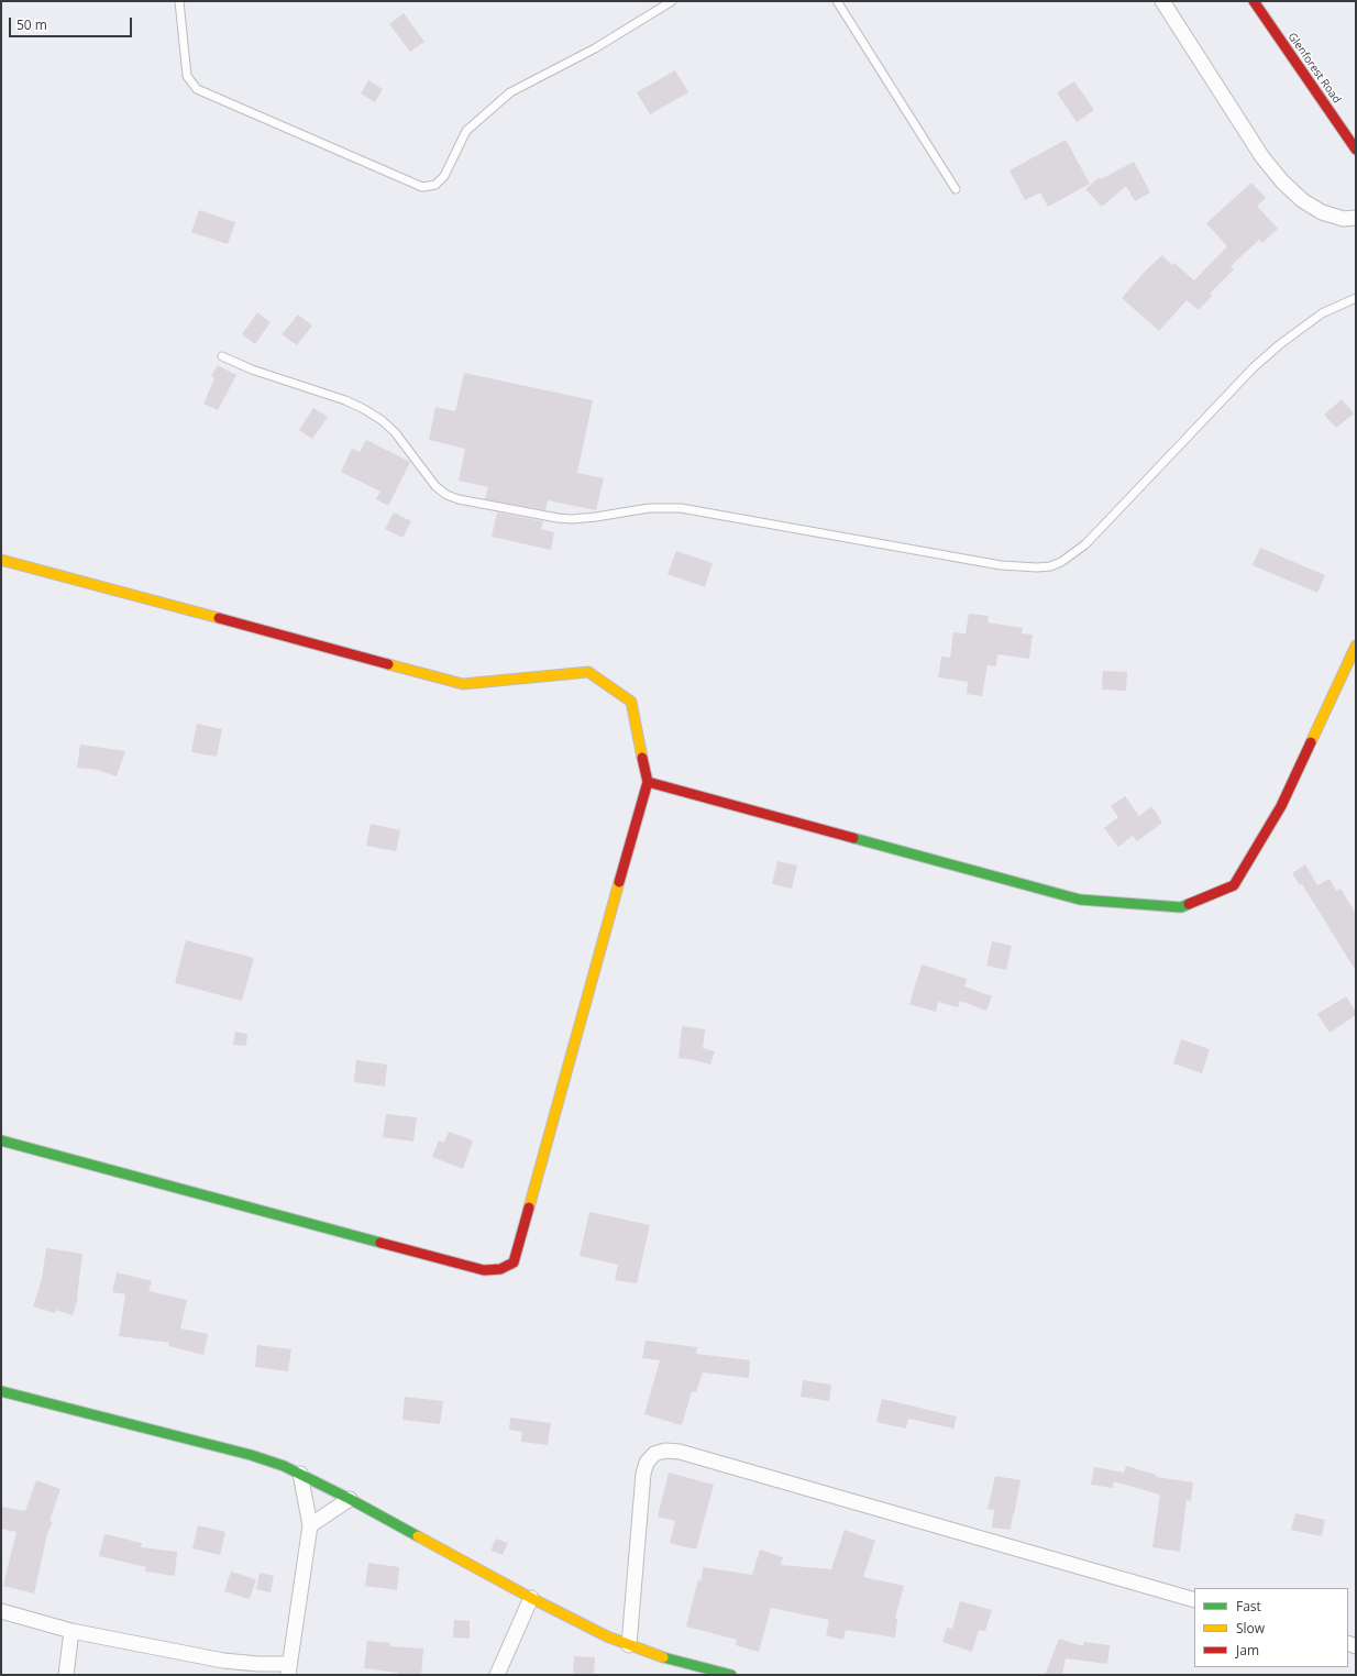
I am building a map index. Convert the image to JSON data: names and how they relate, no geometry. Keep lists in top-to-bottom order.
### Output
{
  "streets": {
    "street": ["Glenforest Road"]
  },
  "legend": ["Fast", "Slow", "Jam"],
  "scale_bar": "50 m"
}
